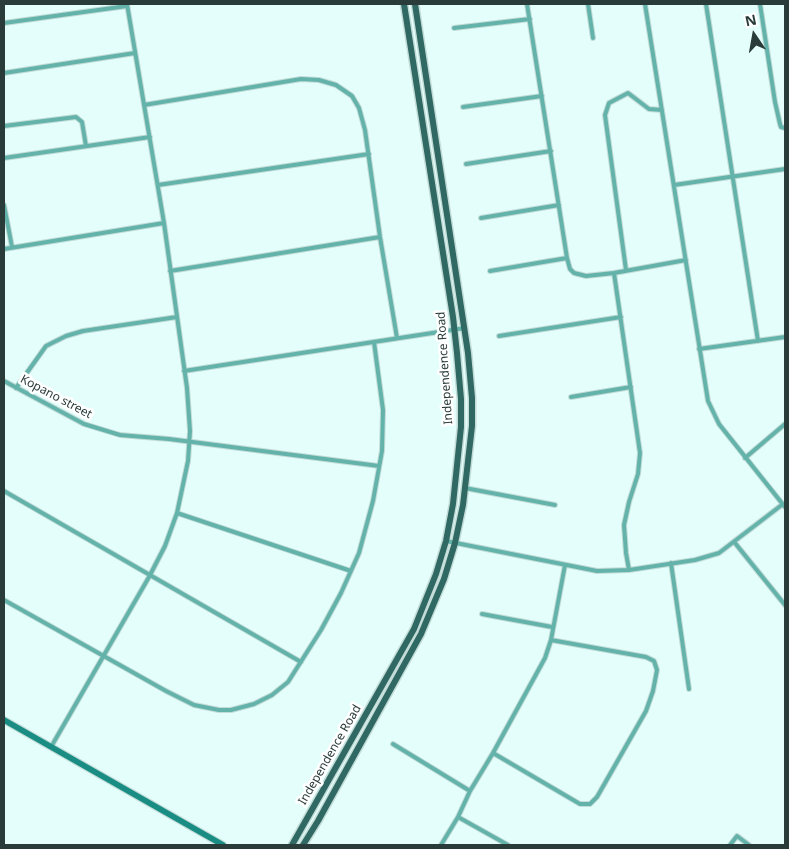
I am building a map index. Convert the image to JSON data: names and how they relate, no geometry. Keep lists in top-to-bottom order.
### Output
{
  "streets": {
    "main road": ["Independence Road"],
    "street": ["Kopano street"]
  },
  "north": "top"
}
